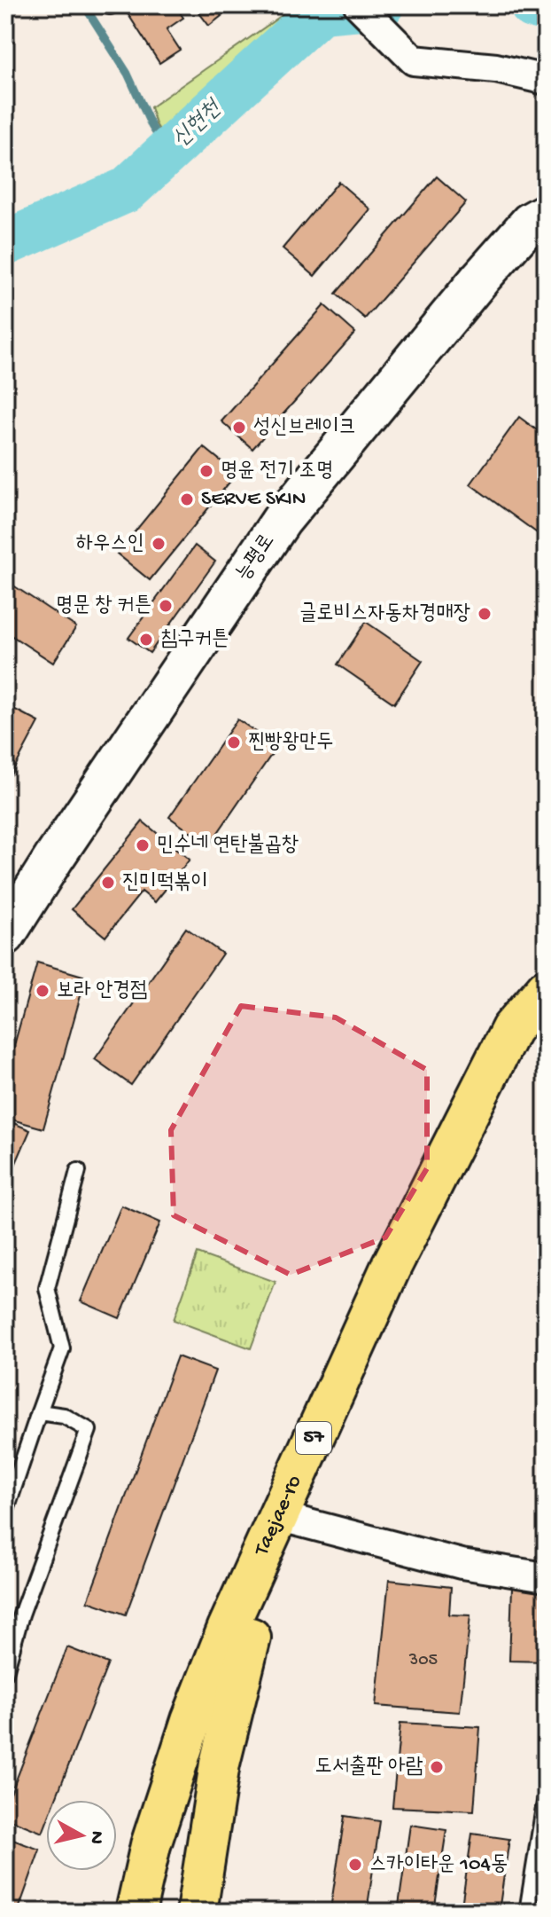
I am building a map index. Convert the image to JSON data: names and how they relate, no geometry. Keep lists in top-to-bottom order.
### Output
{
  "streets": {
    "highway": ["57", "Taejae-ro"],
    "main road": ["능평로"]
  },
  "water": ["신현천"],
  "places": [
    "성신브레이크",
    "명윤 전기 조명",
    "SERVE SKIN",
    "하우스인",
    "명문 창 커튼",
    "글로비스자동차경매장",
    "침구커튼",
    "찐빵왕만두",
    "민수네 연탄불곱창",
    "진미떡볶이",
    "보라 안경점",
    "도서출판 아람",
    "스카이타운 104동"
  ],
  "house_numbers": ["305"],
  "north": "right"
}
